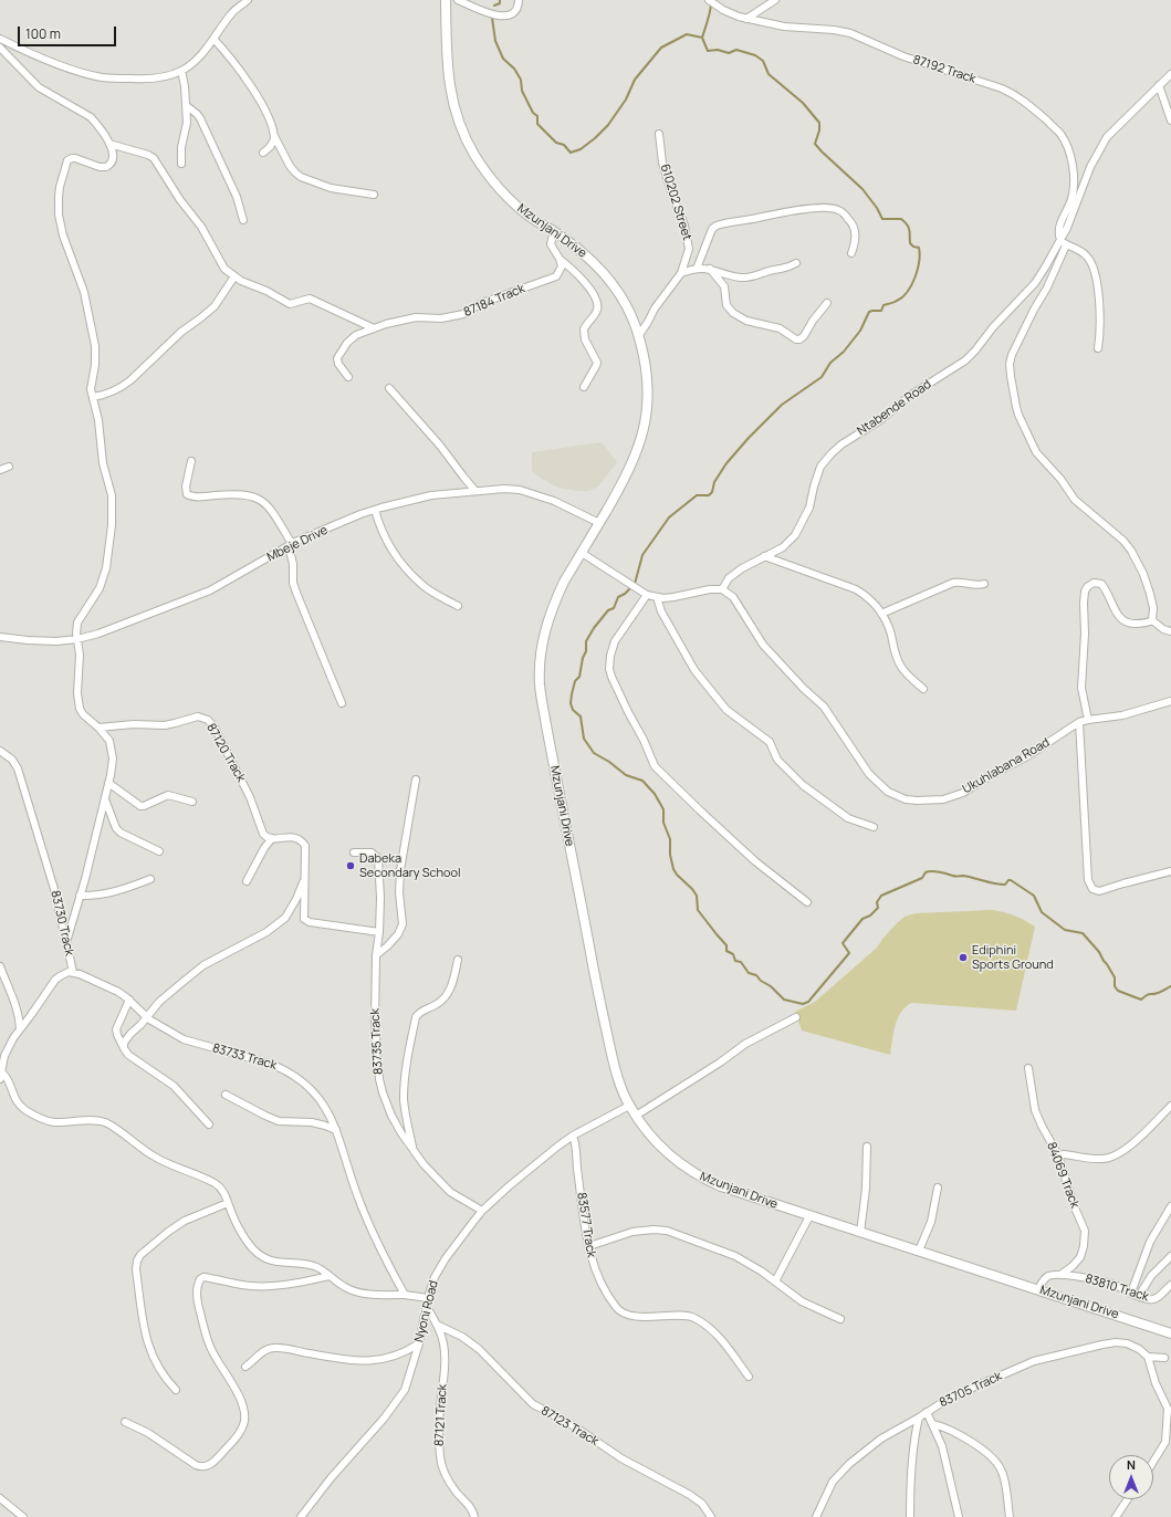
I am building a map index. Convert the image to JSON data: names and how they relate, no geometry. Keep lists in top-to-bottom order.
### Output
{
  "streets": {
    "main road": ["Mzunjani Drive"],
    "street": [
      "87192 Track",
      "610202 Street",
      "87184 Track",
      "Ntabende Road",
      "Mbeje Drive",
      "87120 Track",
      "Ukuhlabana Road",
      "83730 Track",
      "83735 Track",
      "83733 Track",
      "84069 Track",
      "83577 Track",
      "83810 Track",
      "Nyoni Road",
      "83705 Track",
      "87121 Track",
      "87123 Track"
    ]
  },
  "crossings": [
    ["87192 Track", "Ntabende Road"],
    ["610202 Street", "Mzunjani Drive"],
    ["Mzunjani Drive", "Mbeje Drive"],
    ["Mzunjani Drive", "Nyoni Road"],
    ["Ntabende Road", "Ukuhlabana Road"],
    ["83730 Track", "83733 Track"],
    ["83735 Track", "Nyoni Road"],
    ["84069 Track", "83810 Track"],
    ["83577 Track", "Nyoni Road"],
    ["Nyoni Road", "87121 Track"],
    ["87121 Track", "87123 Track"]
  ],
  "places": ["Dabeka Secondary School", "Ediphini Sports Ground"],
  "scale_bar": "100 m",
  "north": "top"
}
